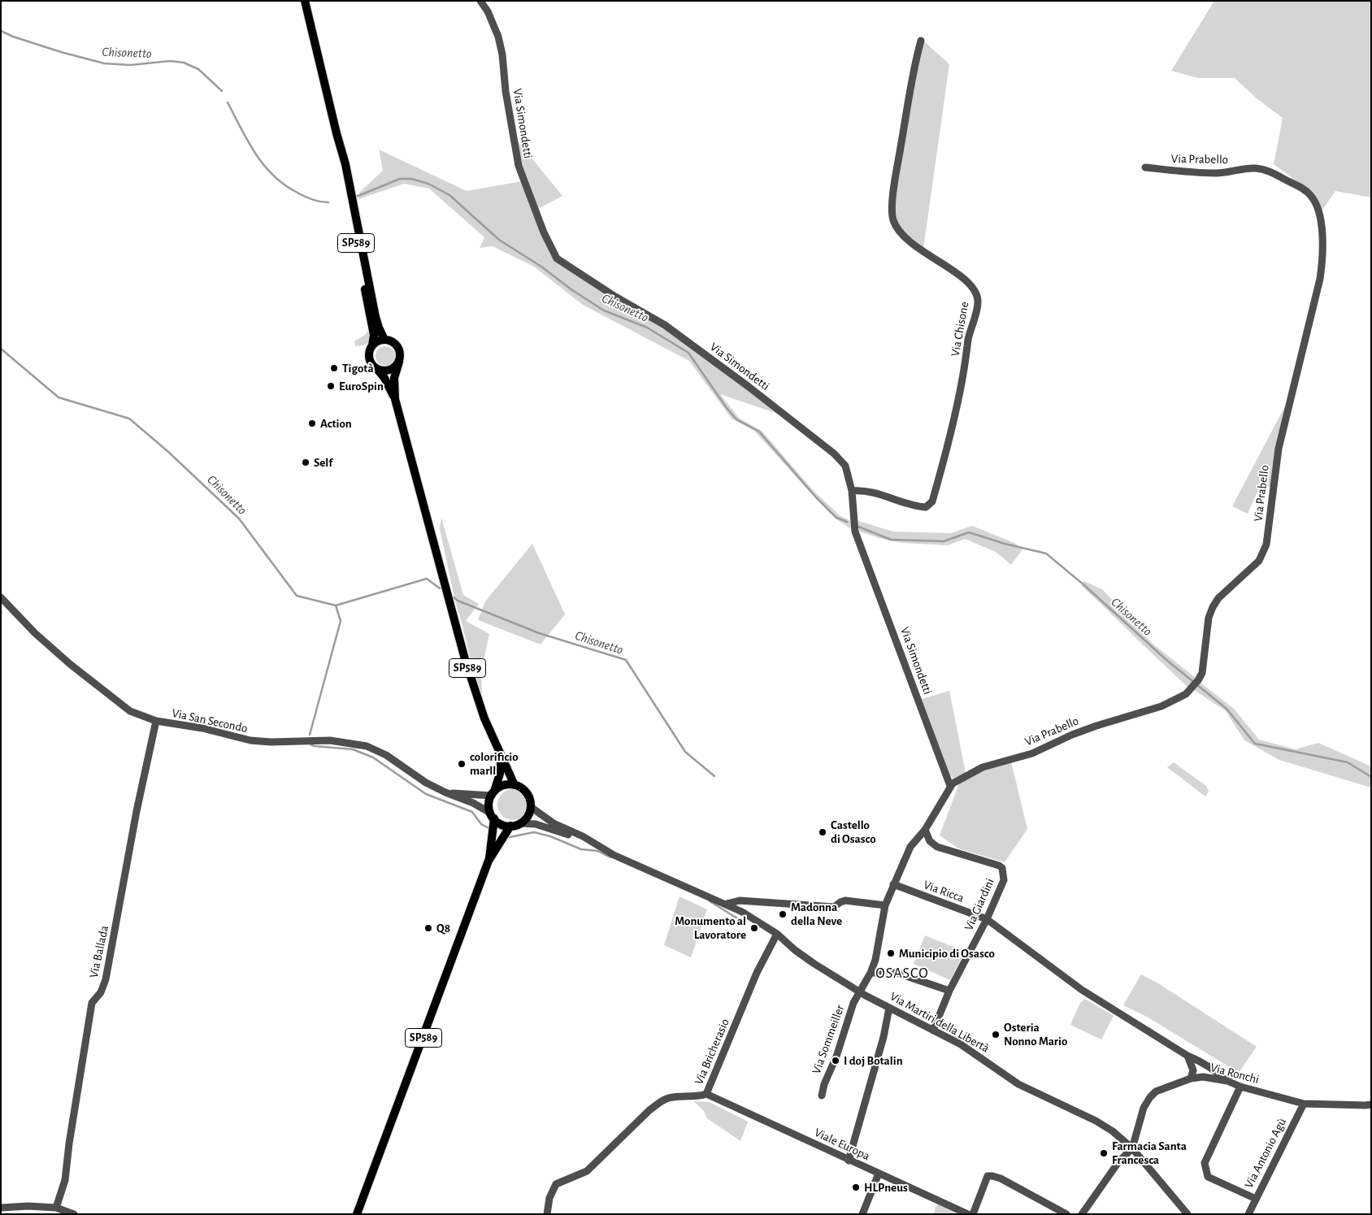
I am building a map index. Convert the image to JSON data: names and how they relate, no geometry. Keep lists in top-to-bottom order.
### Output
{
  "streets": {
    "main road": ["SP589"],
    "street": [
      "Via Simondetti",
      "Via Prabello",
      "Via Chisone",
      "Via San Secondo",
      "Via Ricca",
      "Via Giardini",
      "Via Ballada",
      "Via Martiri della Libertà",
      "Via Sommeiller",
      "Via Bricherasio",
      "Via Ronchi",
      "Viale Europa",
      "Via Antonio Agù"
    ]
  },
  "crossings": [
    ["Via Simondetti", "Via Prabello"],
    ["Via Simondetti", "Via Chisone"],
    ["Via Simondetti", "Via Sommeiller"],
    ["Via Prabello", "Via Sommeiller"],
    ["SP589", "Via San Secondo"],
    ["SP589", "Via Martiri della Libertà"],
    ["Via San Secondo", "Via Ballada"],
    ["Via Ricca", "Via Giardini"],
    ["Via Ricca", "Via Sommeiller"],
    ["Via Ricca", "Via Ronchi"],
    ["Via Giardini", "Via Martiri della Libertà"],
    ["Via Giardini", "Via Sommeiller"],
    ["Via Martiri della Libertà", "Via Sommeiller"],
    ["Via Martiri della Libertà", "Via Bricherasio"],
    ["Via Martiri della Libertà", "Via Ronchi"],
    ["Via Bricherasio", "Viale Europa"],
    ["Via Ronchi", "Via Antonio Agù"]
  ],
  "districts": ["OSASCO"],
  "water": ["Chisonetto"],
  "places": [
    "Tigotà",
    "EuroSpin",
    "Action",
    "Self",
    "colorificio marll",
    "Castello di Osasco",
    "Madonna della Neve",
    "Q8",
    "Monumento al Lavoratore",
    "Municipio di Osasco",
    "Osteria Nonno Mario",
    "I doj Botalin",
    "Farmacia Santa Francesca",
    "HLPneus"
  ]
}
